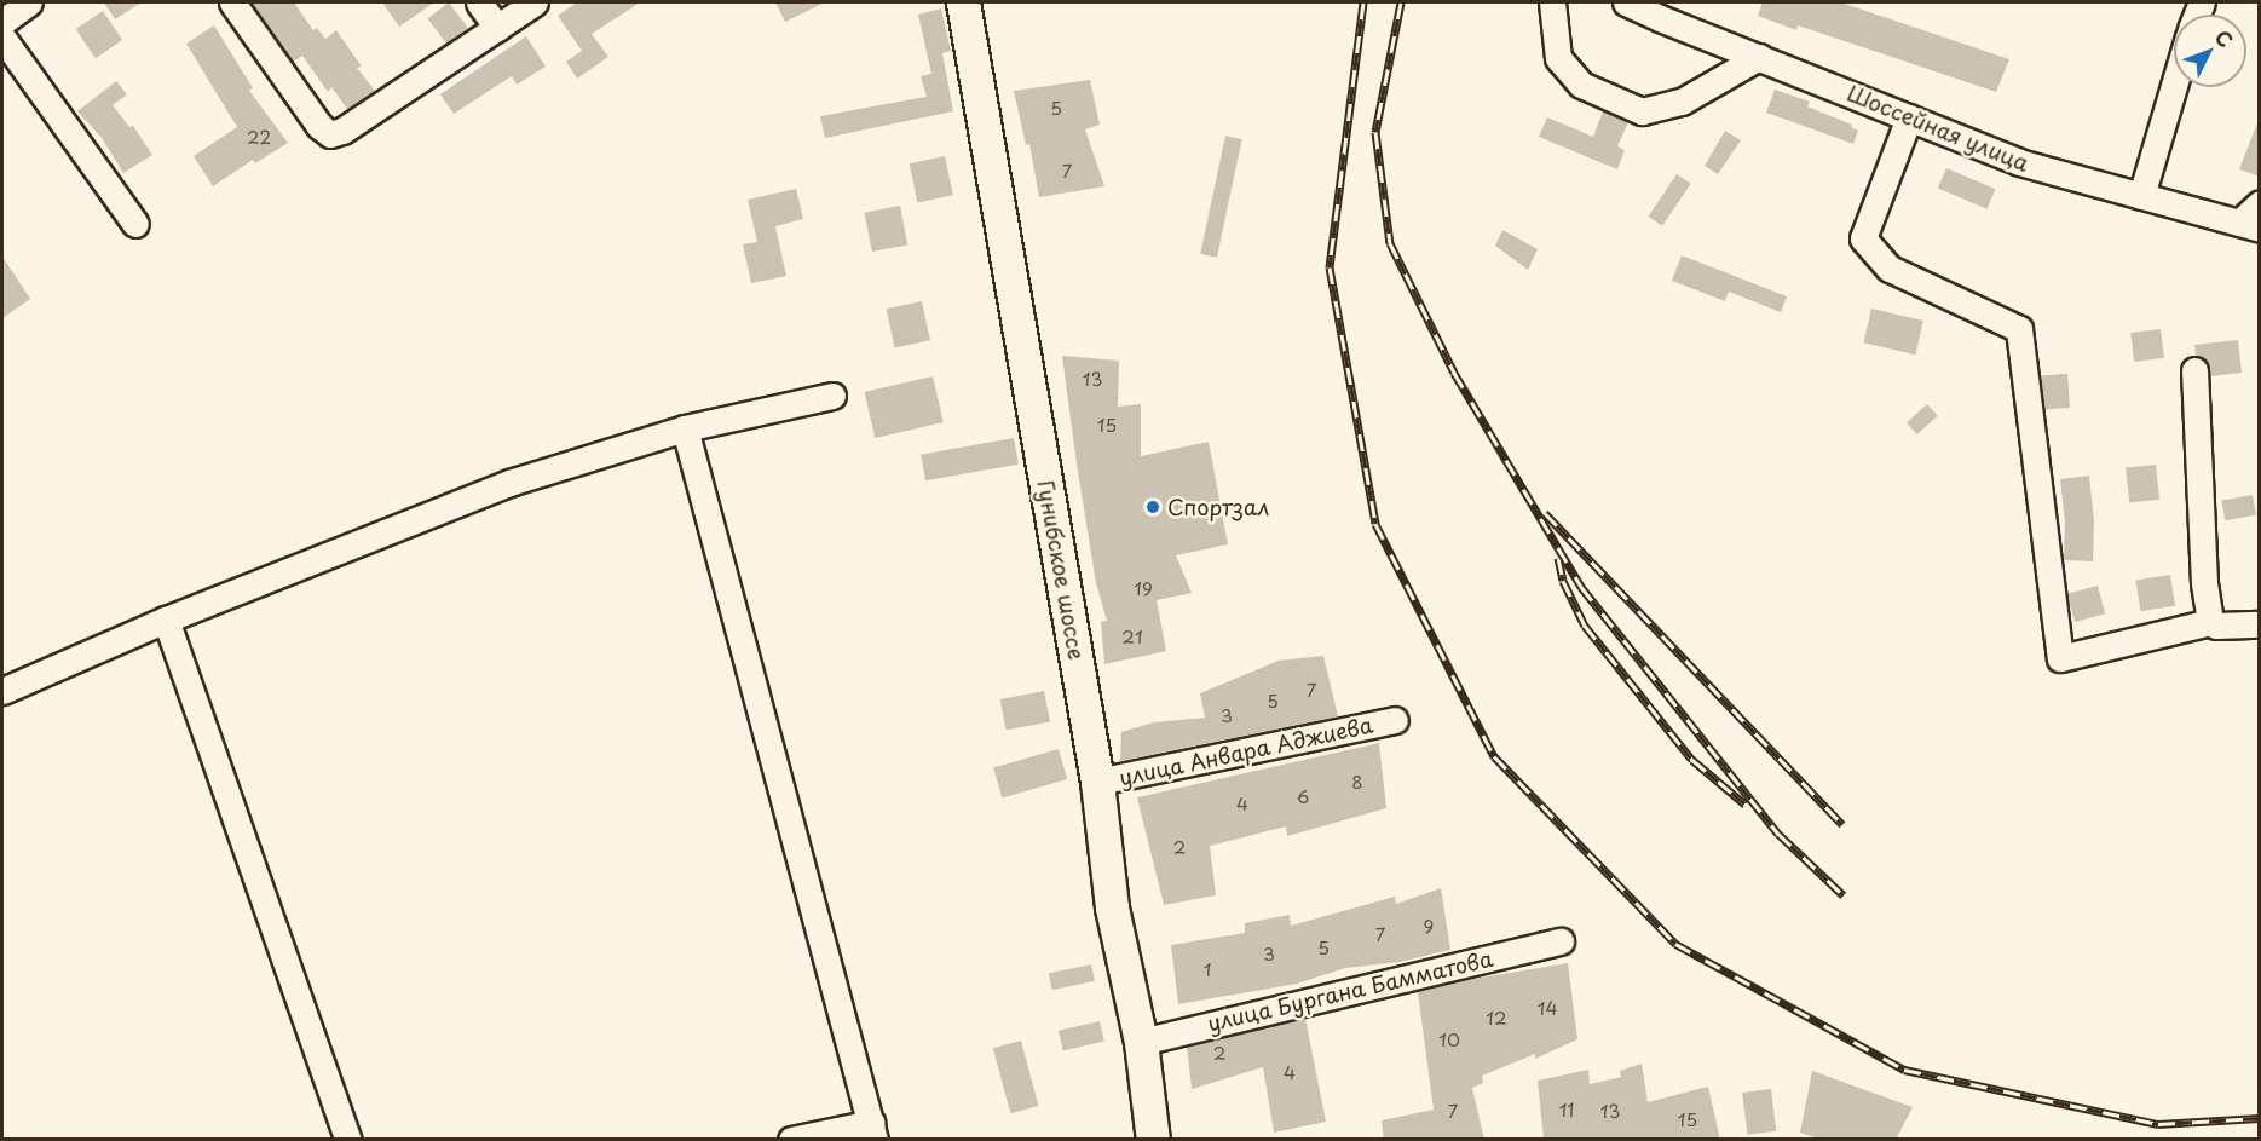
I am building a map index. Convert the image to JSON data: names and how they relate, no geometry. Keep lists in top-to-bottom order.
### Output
{
  "streets": {
    "main road": ["Гунибское шоссе"],
    "street": ["Шоссейная улица", "улица Анвара Аджиева", "улица Бургана Бамматова"]
  },
  "crossings": [
    ["Гунибское шоссе", "улица Анвара Аджиева"],
    ["Гунибское шоссе", "улица Бургана Бамматова"]
  ],
  "places": ["Спортзал"],
  "house_numbers": [
    "5",
    "22",
    "7",
    "13",
    "15",
    "19",
    "21",
    "7",
    "5",
    "3",
    "8",
    "6",
    "4",
    "2",
    "9",
    "7",
    "5",
    "3",
    "1",
    "14",
    "12",
    "10",
    "2",
    "4",
    "11",
    "7",
    "13",
    "15"
  ],
  "north": "top right"
}
